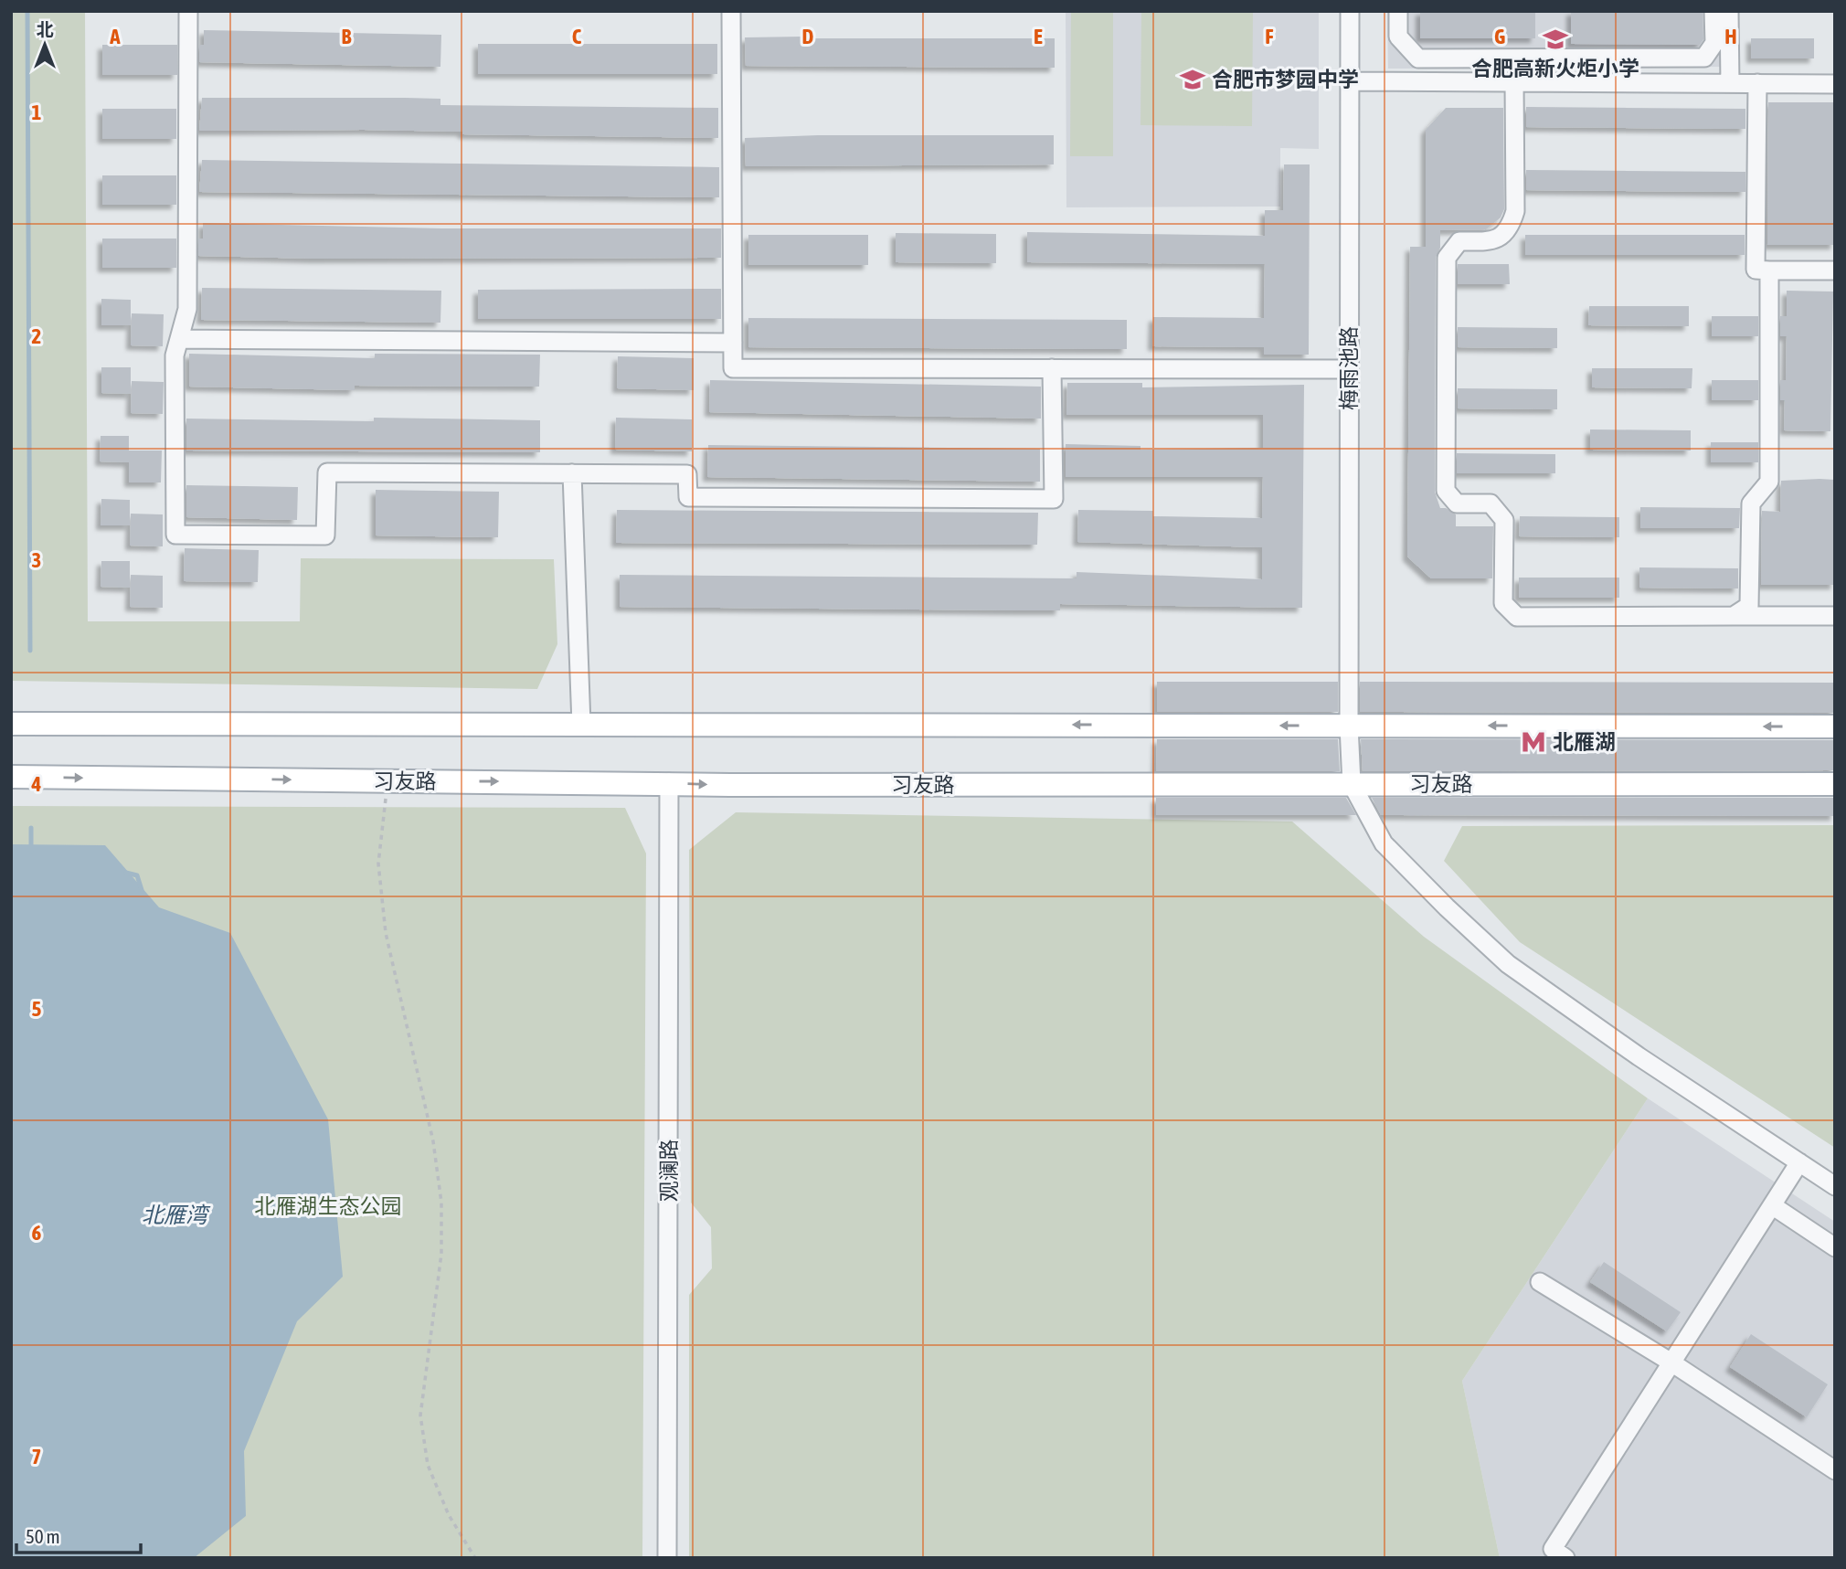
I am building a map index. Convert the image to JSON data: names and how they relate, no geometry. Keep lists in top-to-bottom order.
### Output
{
  "streets": {
    "main road": ["习友路"],
    "street": ["梅雨池路", "观澜路"]
  },
  "crossings": [
    ["梅雨池路", "习友路"],
    ["习友路", "观澜路"]
  ],
  "water": ["北雁湾"],
  "parks": ["北雁湖生态公园"],
  "places": {
    "school or university": ["合肥高新火炬小学", "合肥市梦园中学"],
    "metro station": ["北雁湖"]
  },
  "scale_bar": "50 m",
  "north": "top",
  "grid": {
    "columns": [
      "A",
      "B",
      "C",
      "D",
      "E",
      "F",
      "G",
      "H"
    ],
    "rows": [
      "1",
      "2",
      "3",
      "4",
      "5",
      "6",
      "7"
    ]
  }
}
